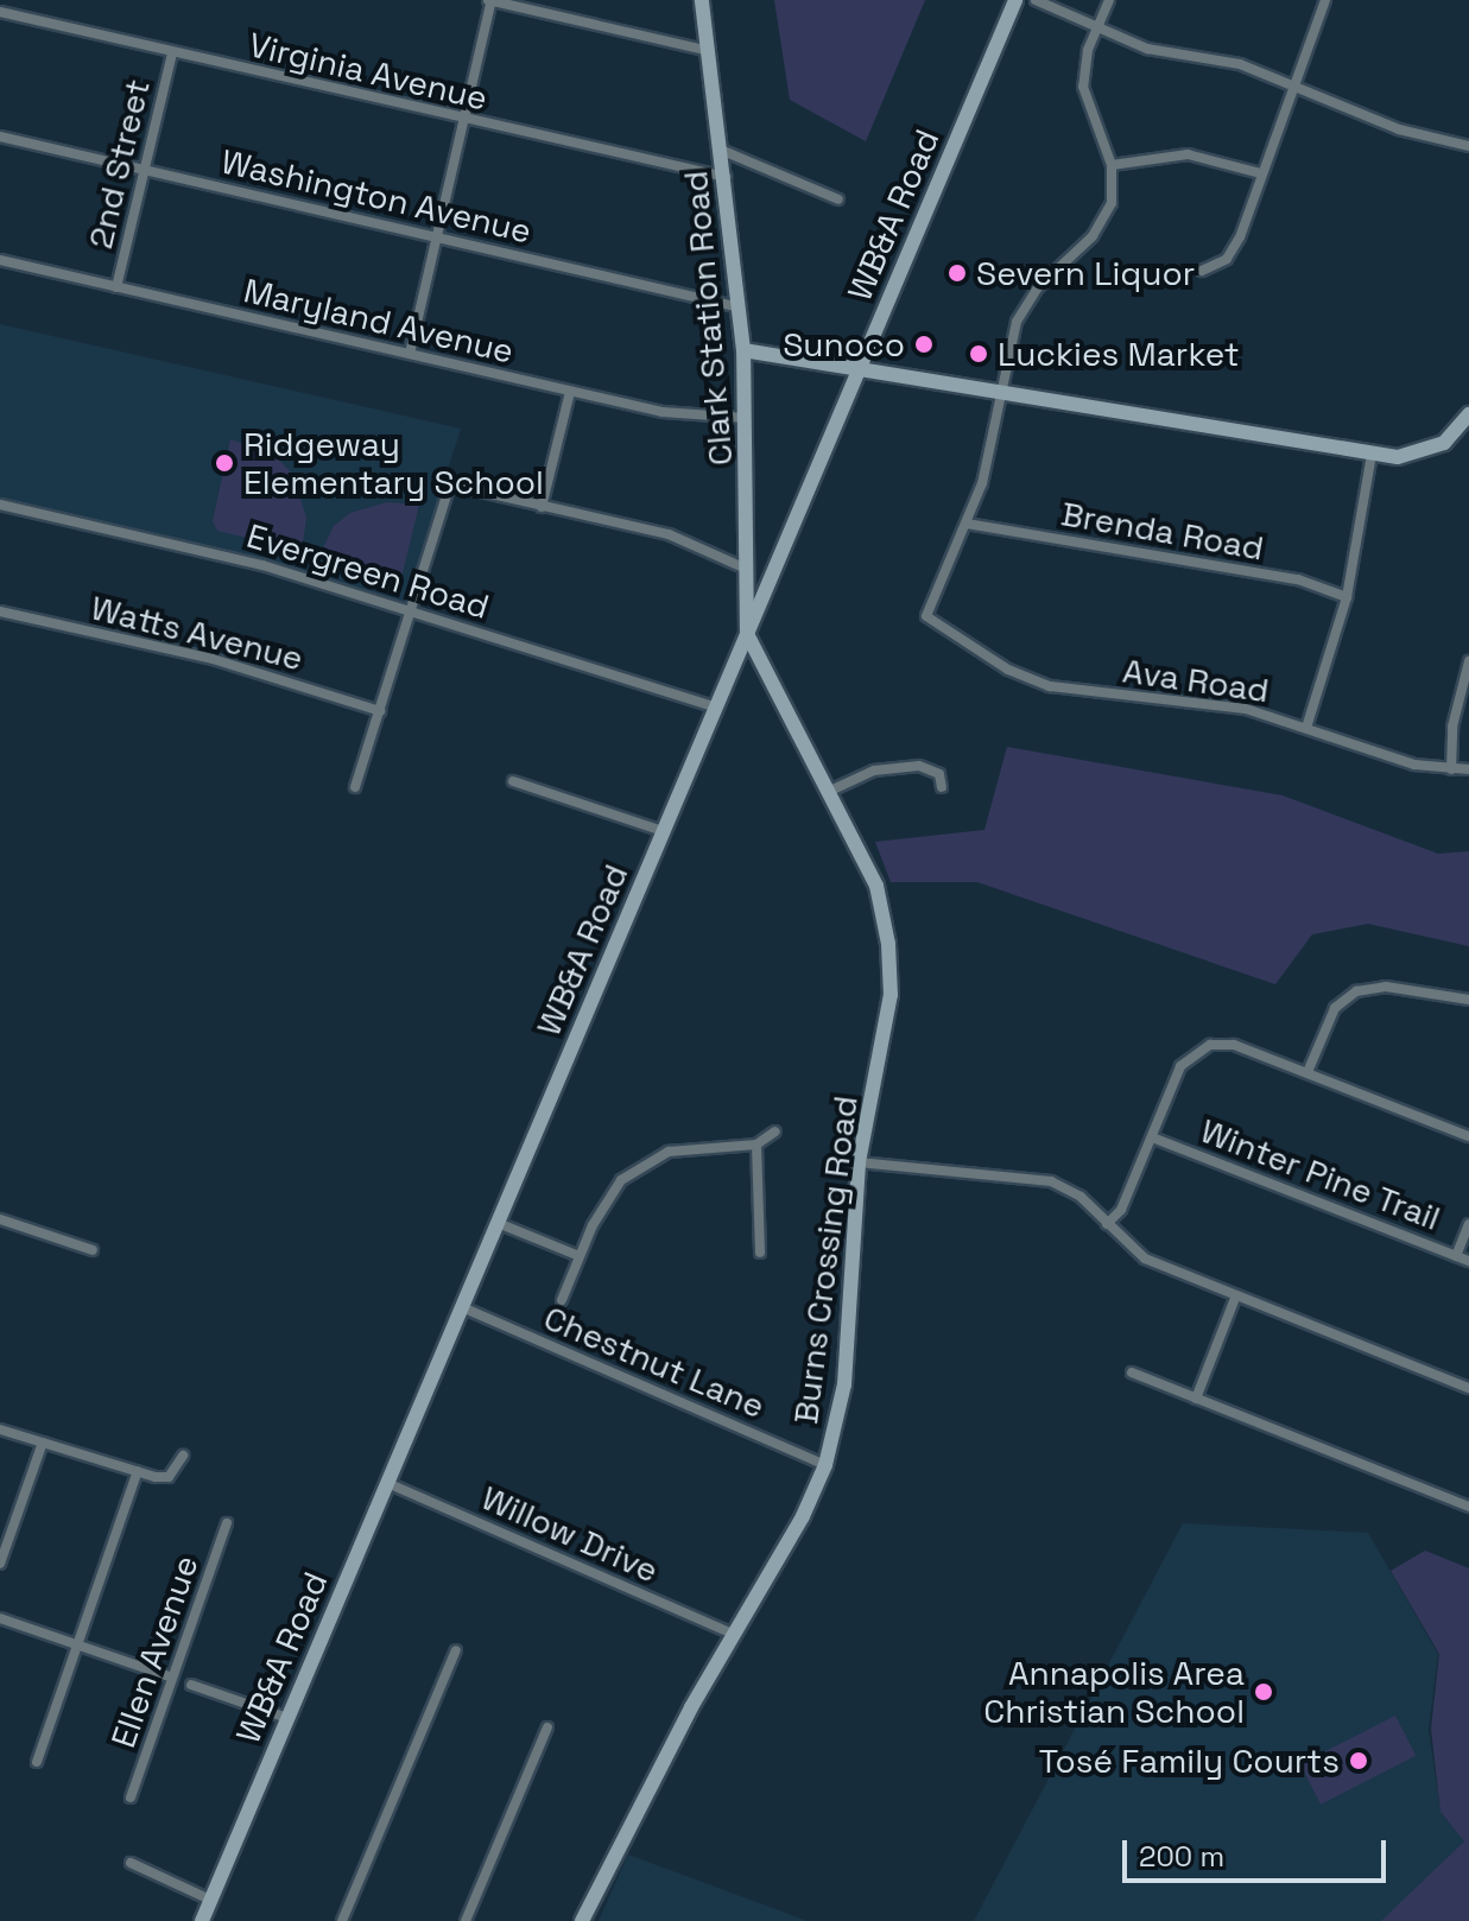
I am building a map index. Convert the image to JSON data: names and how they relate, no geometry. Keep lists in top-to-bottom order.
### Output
{
  "streets": {
    "street": [
      "Virginia Avenue",
      "2nd Street",
      "Washington Avenue",
      "WB&A Road",
      "Clark Station Road",
      "Maryland Avenue",
      "Brenda Road",
      "Evergreen Road",
      "Watts Avenue",
      "Ava Road",
      "Winter Pine Trail",
      "Burns Crossing Road",
      "Chestnut Lane",
      "Willow Drive",
      "Ellen Avenue"
    ]
  },
  "crossings": [
    ["Virginia Avenue", "2nd Street"],
    ["Virginia Avenue", "Clark Station Road"],
    ["2nd Street", "Washington Avenue"],
    ["2nd Street", "Maryland Avenue"],
    ["Washington Avenue", "Clark Station Road"],
    ["WB&A Road", "Clark Station Road"],
    ["WB&A Road", "Evergreen Road"],
    ["WB&A Road", "Burns Crossing Road"],
    ["WB&A Road", "Chestnut Lane"],
    ["WB&A Road", "Willow Drive"],
    ["Clark Station Road", "Maryland Avenue"],
    ["Clark Station Road", "Burns Crossing Road"],
    ["Brenda Road", "Ava Road"],
    ["Burns Crossing Road", "Chestnut Lane"],
    ["Burns Crossing Road", "Willow Drive"]
  ],
  "places": [
    "Severn Liquor",
    "Sunoco",
    "Luckies Market",
    "Ridgeway Elementary School",
    "Annapolis Area Christian School",
    "Tosé Family Courts"
  ],
  "scale_bar": "200 m"
}
